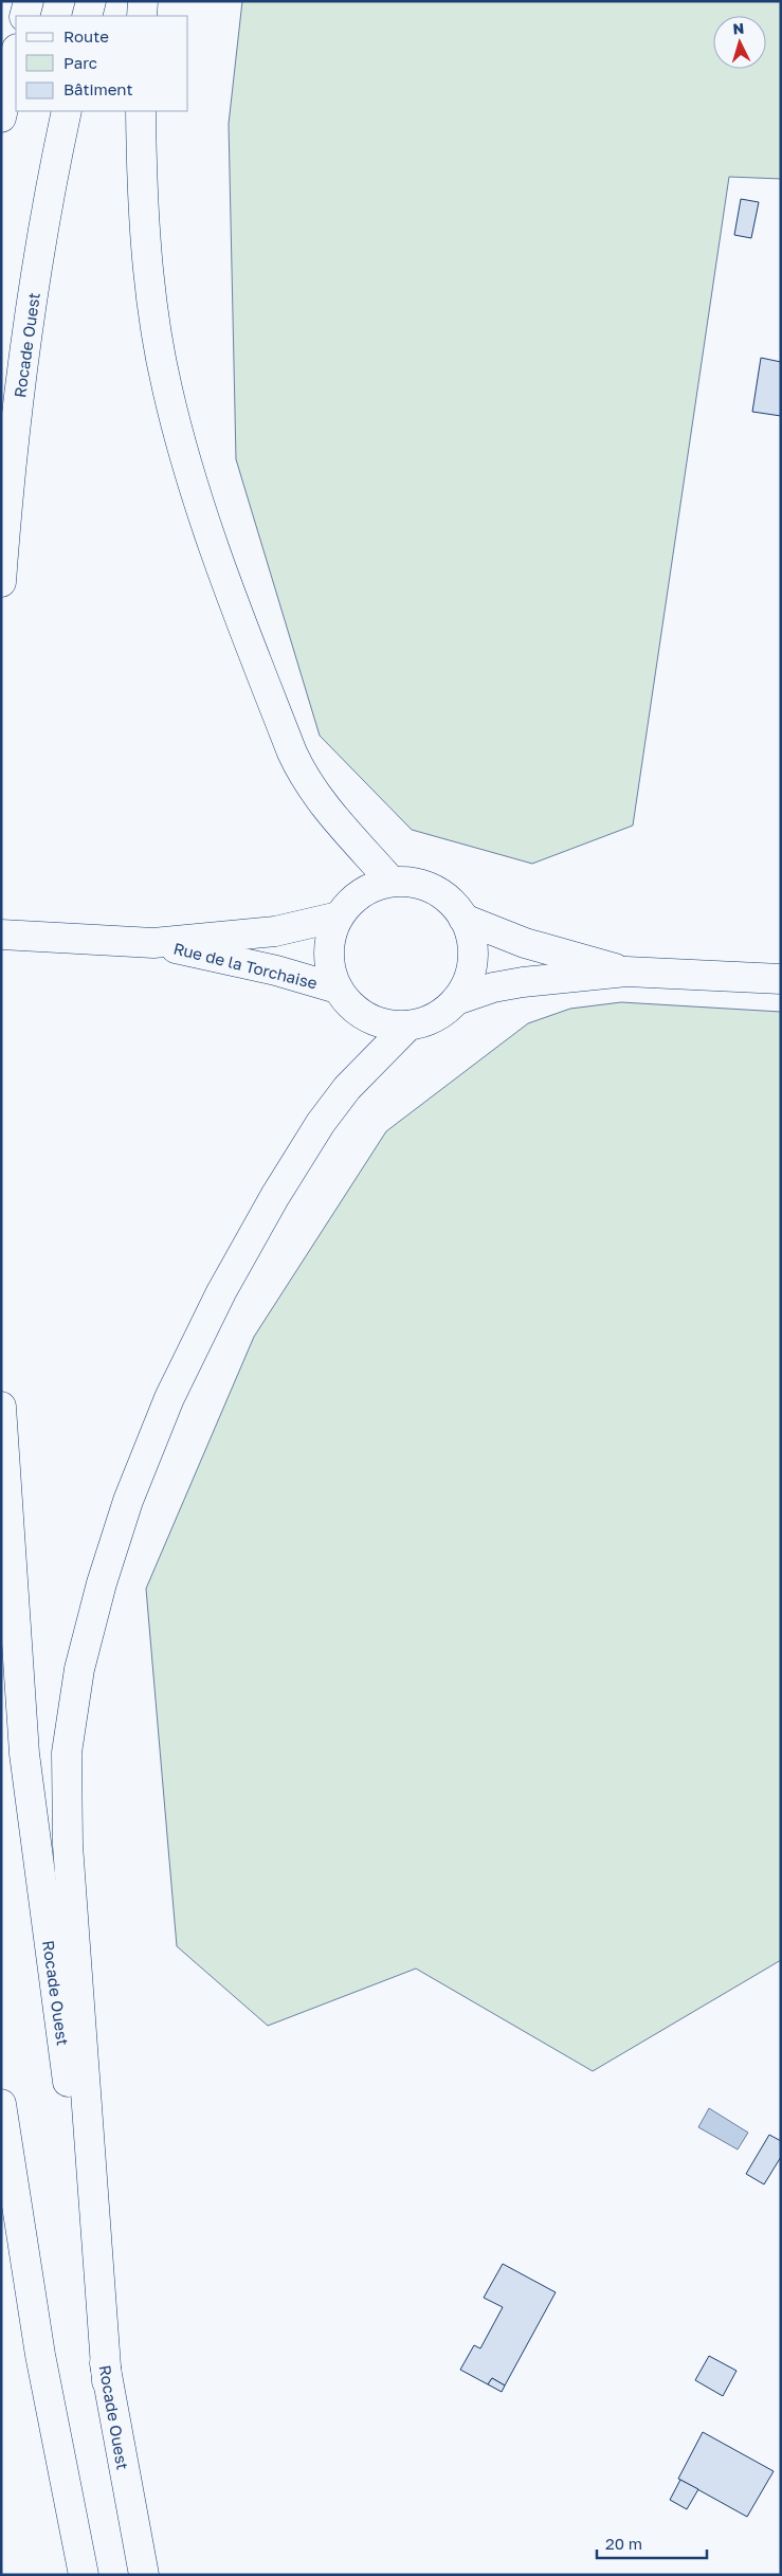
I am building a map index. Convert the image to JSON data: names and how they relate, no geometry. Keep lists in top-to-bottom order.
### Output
{
  "streets": {
    "main road": ["Rocade Ouest", "Rue de la Torchaise"]
  },
  "legend": ["Route", "Parc", "Bâtiment"],
  "scale_bar": "20 m",
  "north": "top"
}
